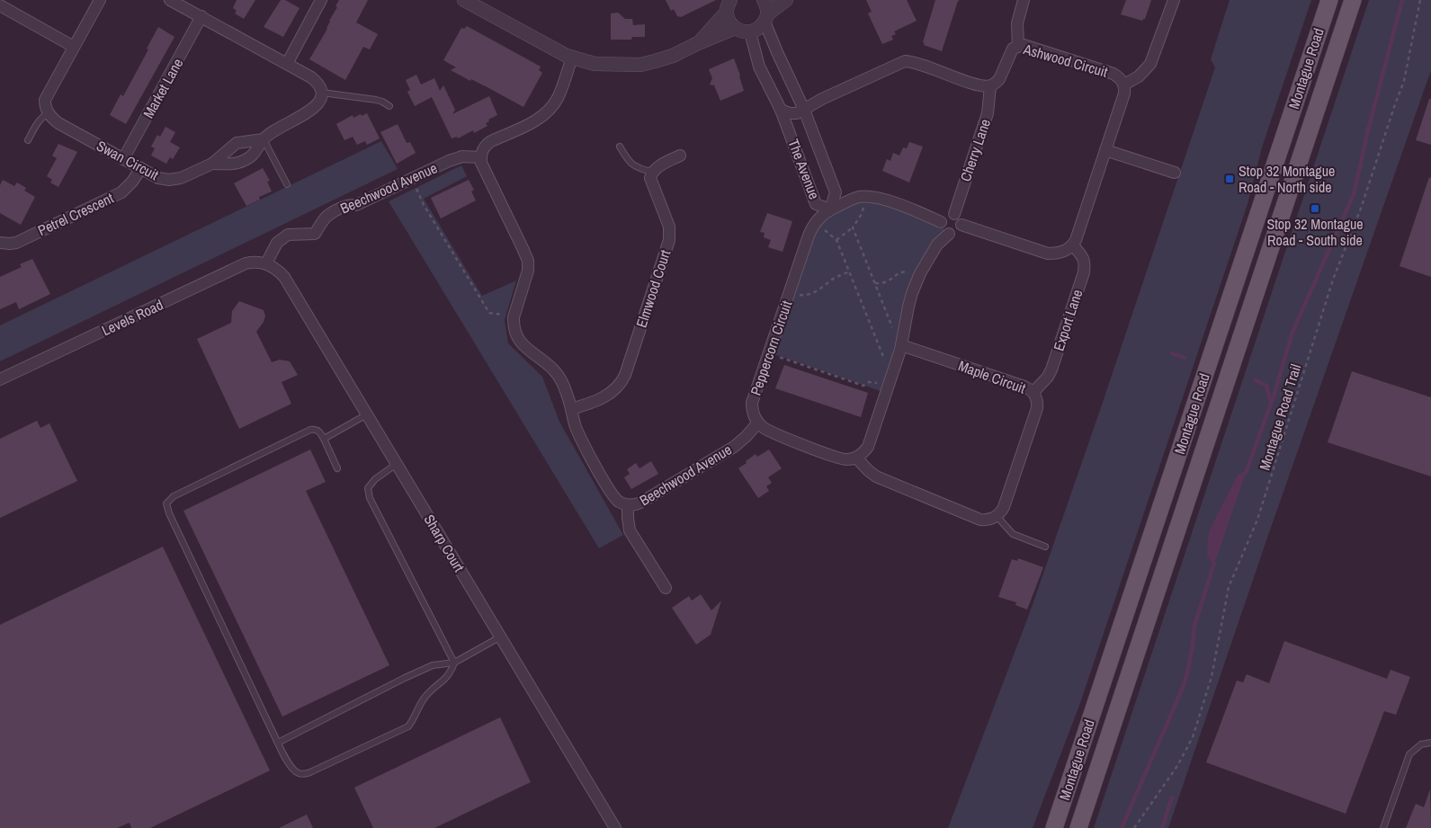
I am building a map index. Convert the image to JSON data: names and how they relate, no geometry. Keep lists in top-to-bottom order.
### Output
{
  "streets": {
    "main road": ["Montague Road"],
    "street": [
      "Ashwood Circuit",
      "Market Lane",
      "Cherry Lane",
      "Swan Circuit",
      "The Avenue",
      "Beechwood Avenue",
      "Petrel Crescent",
      "Elmwood Court",
      "Levels Road",
      "Export Lane",
      "Peppercorn Circuit",
      "Maple Circuit",
      "Sharp Court"
    ],
    "path": ["Montague Road Trail"]
  },
  "crossings": [
    ["Ashwood Circuit", "Cherry Lane"],
    ["Ashwood Circuit", "Export Lane"],
    ["Market Lane", "Swan Circuit"],
    ["Swan Circuit", "Petrel Crescent"],
    ["The Avenue", "Peppercorn Circuit"],
    ["Beechwood Avenue", "Elmwood Court"],
    ["Beechwood Avenue", "Levels Road"],
    ["Beechwood Avenue", "Peppercorn Circuit"],
    ["Beechwood Avenue", "Sharp Court"],
    ["Levels Road", "Sharp Court"],
    ["Export Lane", "Maple Circuit"]
  ],
  "places": {
    "transit": ["Stop 32 Montague Road - North side", "Stop 32 Montague Road - South side"]
  }
}
